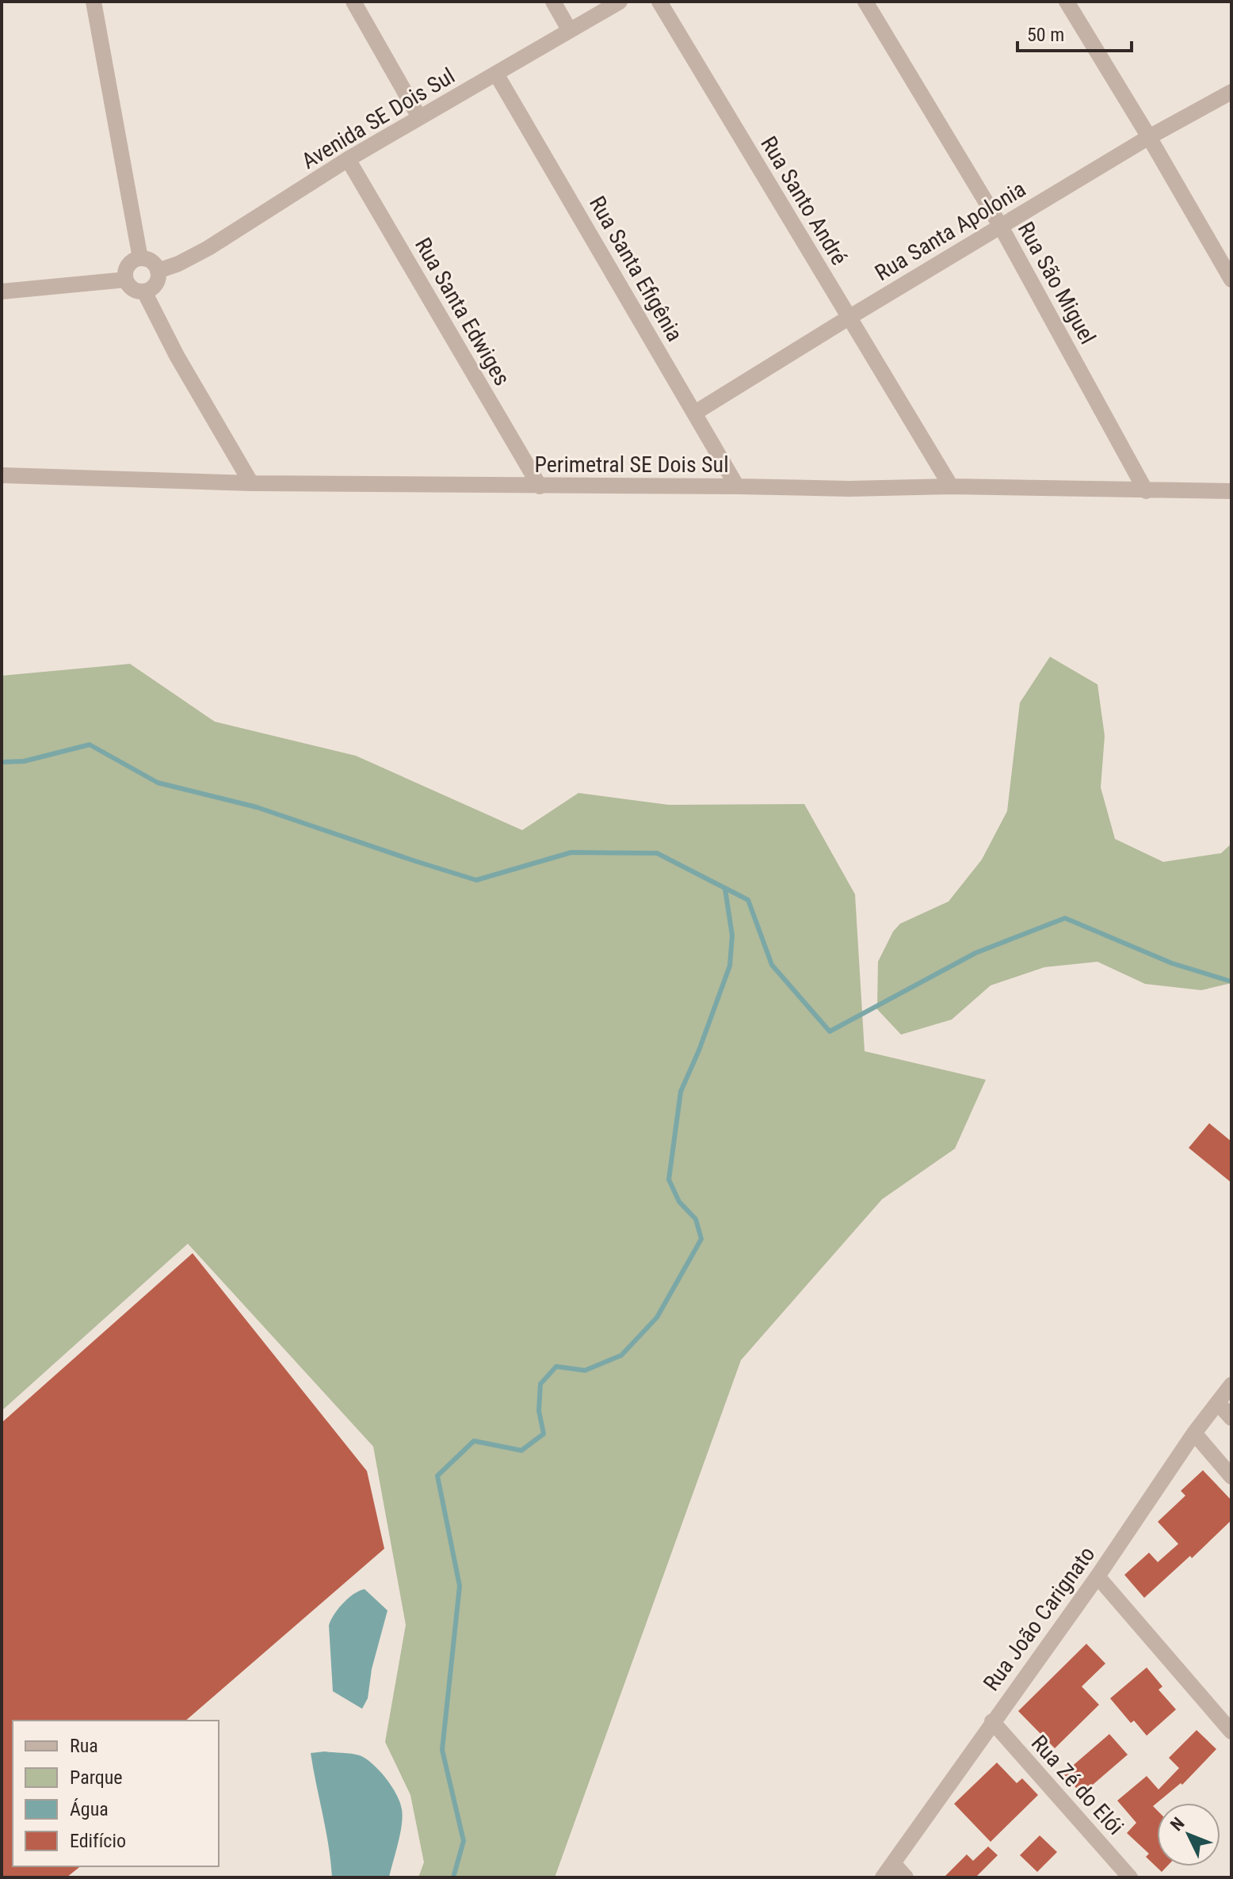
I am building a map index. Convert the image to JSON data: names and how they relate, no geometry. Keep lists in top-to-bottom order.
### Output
{
  "streets": {
    "street": [
      "Avenida SE Dois Sul",
      "Rua Santo André",
      "Rua Santa Apolonia",
      "Rua Santa Efigênia",
      "Rua São Miguel",
      "Rua Santa Edwiges",
      "Perimetral SE Dois Sul",
      "Rua João Carignato",
      "Rua Zé do Elói"
    ]
  },
  "crossings": [
    ["Avenida SE Dois Sul", "Rua Santa Efigênia"],
    ["Avenida SE Dois Sul", "Rua Santa Edwiges"],
    ["Rua Santo André", "Rua Santa Apolonia"],
    ["Rua Santo André", "Perimetral SE Dois Sul"],
    ["Rua Santa Apolonia", "Rua Santa Efigênia"],
    ["Rua Santa Apolonia", "Rua São Miguel"],
    ["Rua Santa Efigênia", "Perimetral SE Dois Sul"],
    ["Rua São Miguel", "Perimetral SE Dois Sul"],
    ["Rua Santa Edwiges", "Perimetral SE Dois Sul"],
    ["Rua João Carignato", "Rua Zé do Elói"]
  ],
  "legend": [
    "Rua",
    "Parque",
    "Água",
    "Edifício"
  ],
  "scale_bar": "50 m",
  "north": "top left"
}
